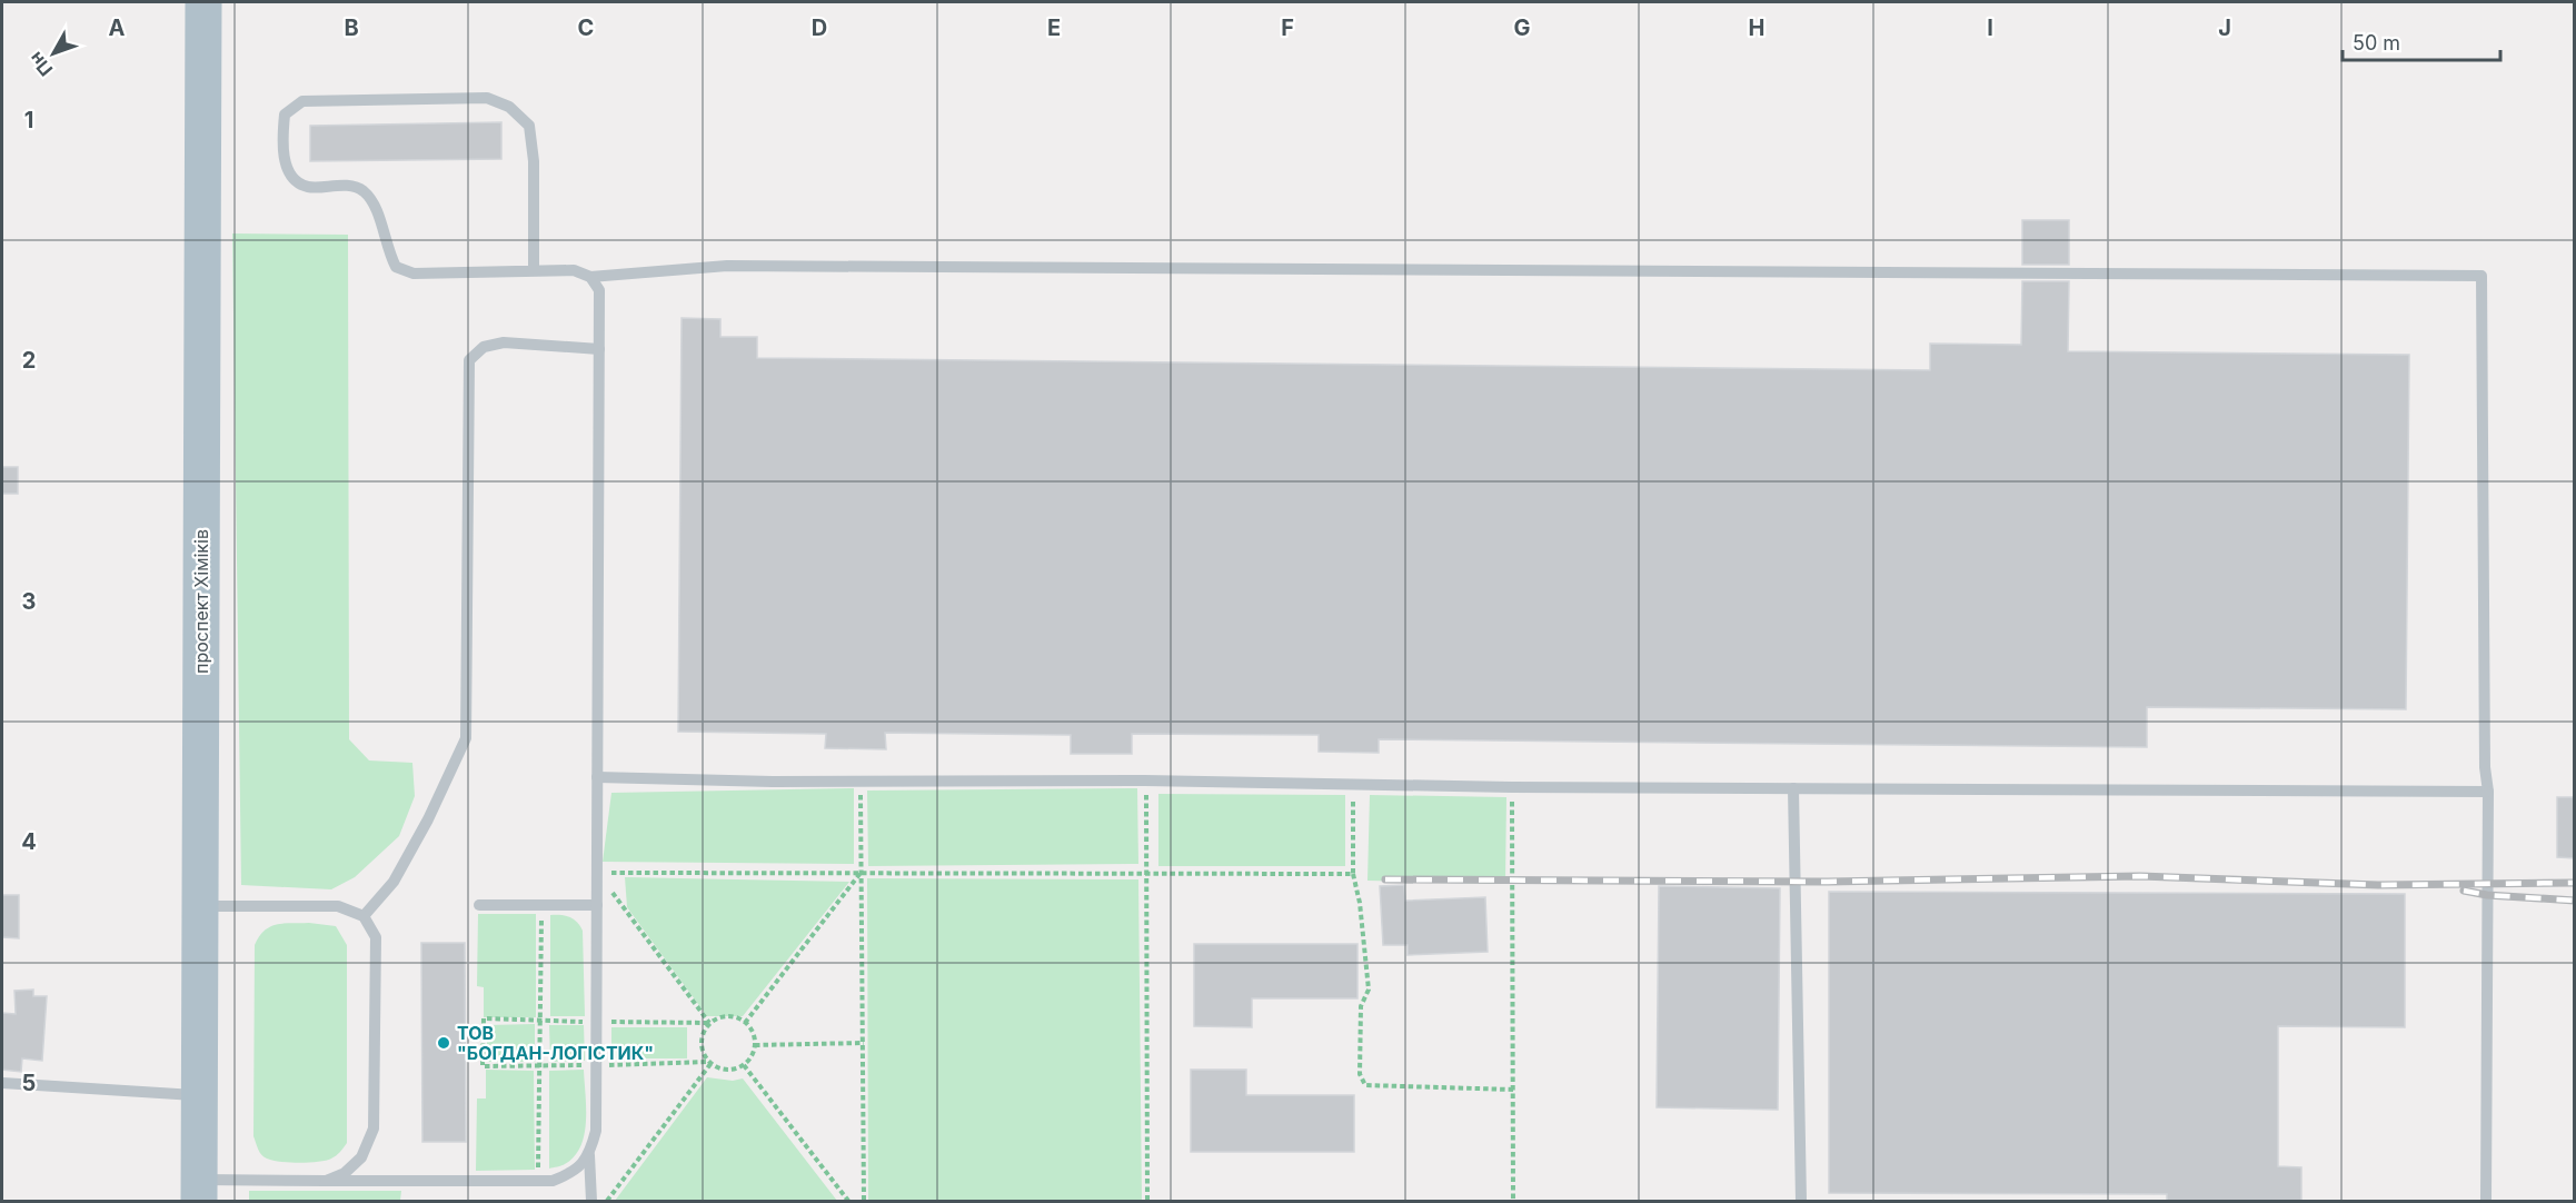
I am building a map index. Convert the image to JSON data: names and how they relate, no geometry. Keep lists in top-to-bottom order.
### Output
{
  "streets": {
    "main road": ["проспект Хіміків"]
  },
  "places": ["ТОВ \"БОГДАН-ЛОГІСТИК\""],
  "scale_bar": "50 m",
  "north": "bottom left",
  "grid": {
    "columns": [
      "A",
      "B",
      "C",
      "D",
      "E",
      "F",
      "G",
      "H",
      "I",
      "J"
    ],
    "rows": [
      "1",
      "2",
      "3",
      "4",
      "5"
    ]
  }
}
